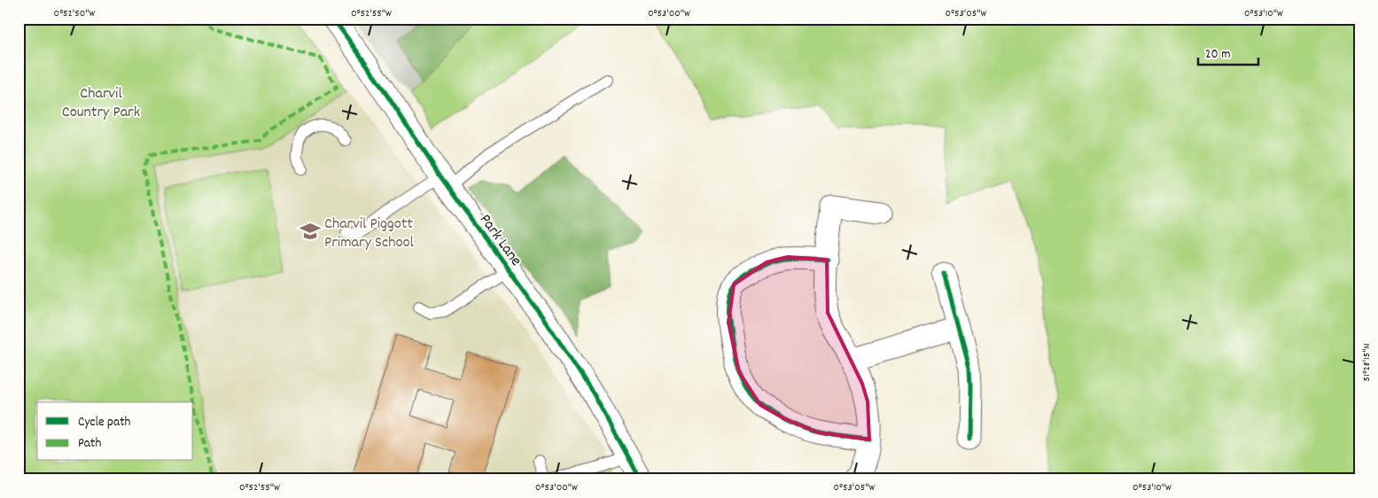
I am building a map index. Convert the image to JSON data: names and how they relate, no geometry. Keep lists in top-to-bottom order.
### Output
{
  "streets": {
    "street": ["Park Lane"]
  },
  "parks": ["Charvil Country Park"],
  "places": {
    "school or university": ["Charvil Piggott Primary School"]
  },
  "legend": ["Cycle path", "Path"],
  "scale_bar": "20 m",
  "coordinates": [
    "0°52'50\"W",
    "0°52'55\"W",
    "0°53'00\"W",
    "0°53'05\"W",
    "0°53'10\"W",
    "51°28'15\"N"
  ]
}
